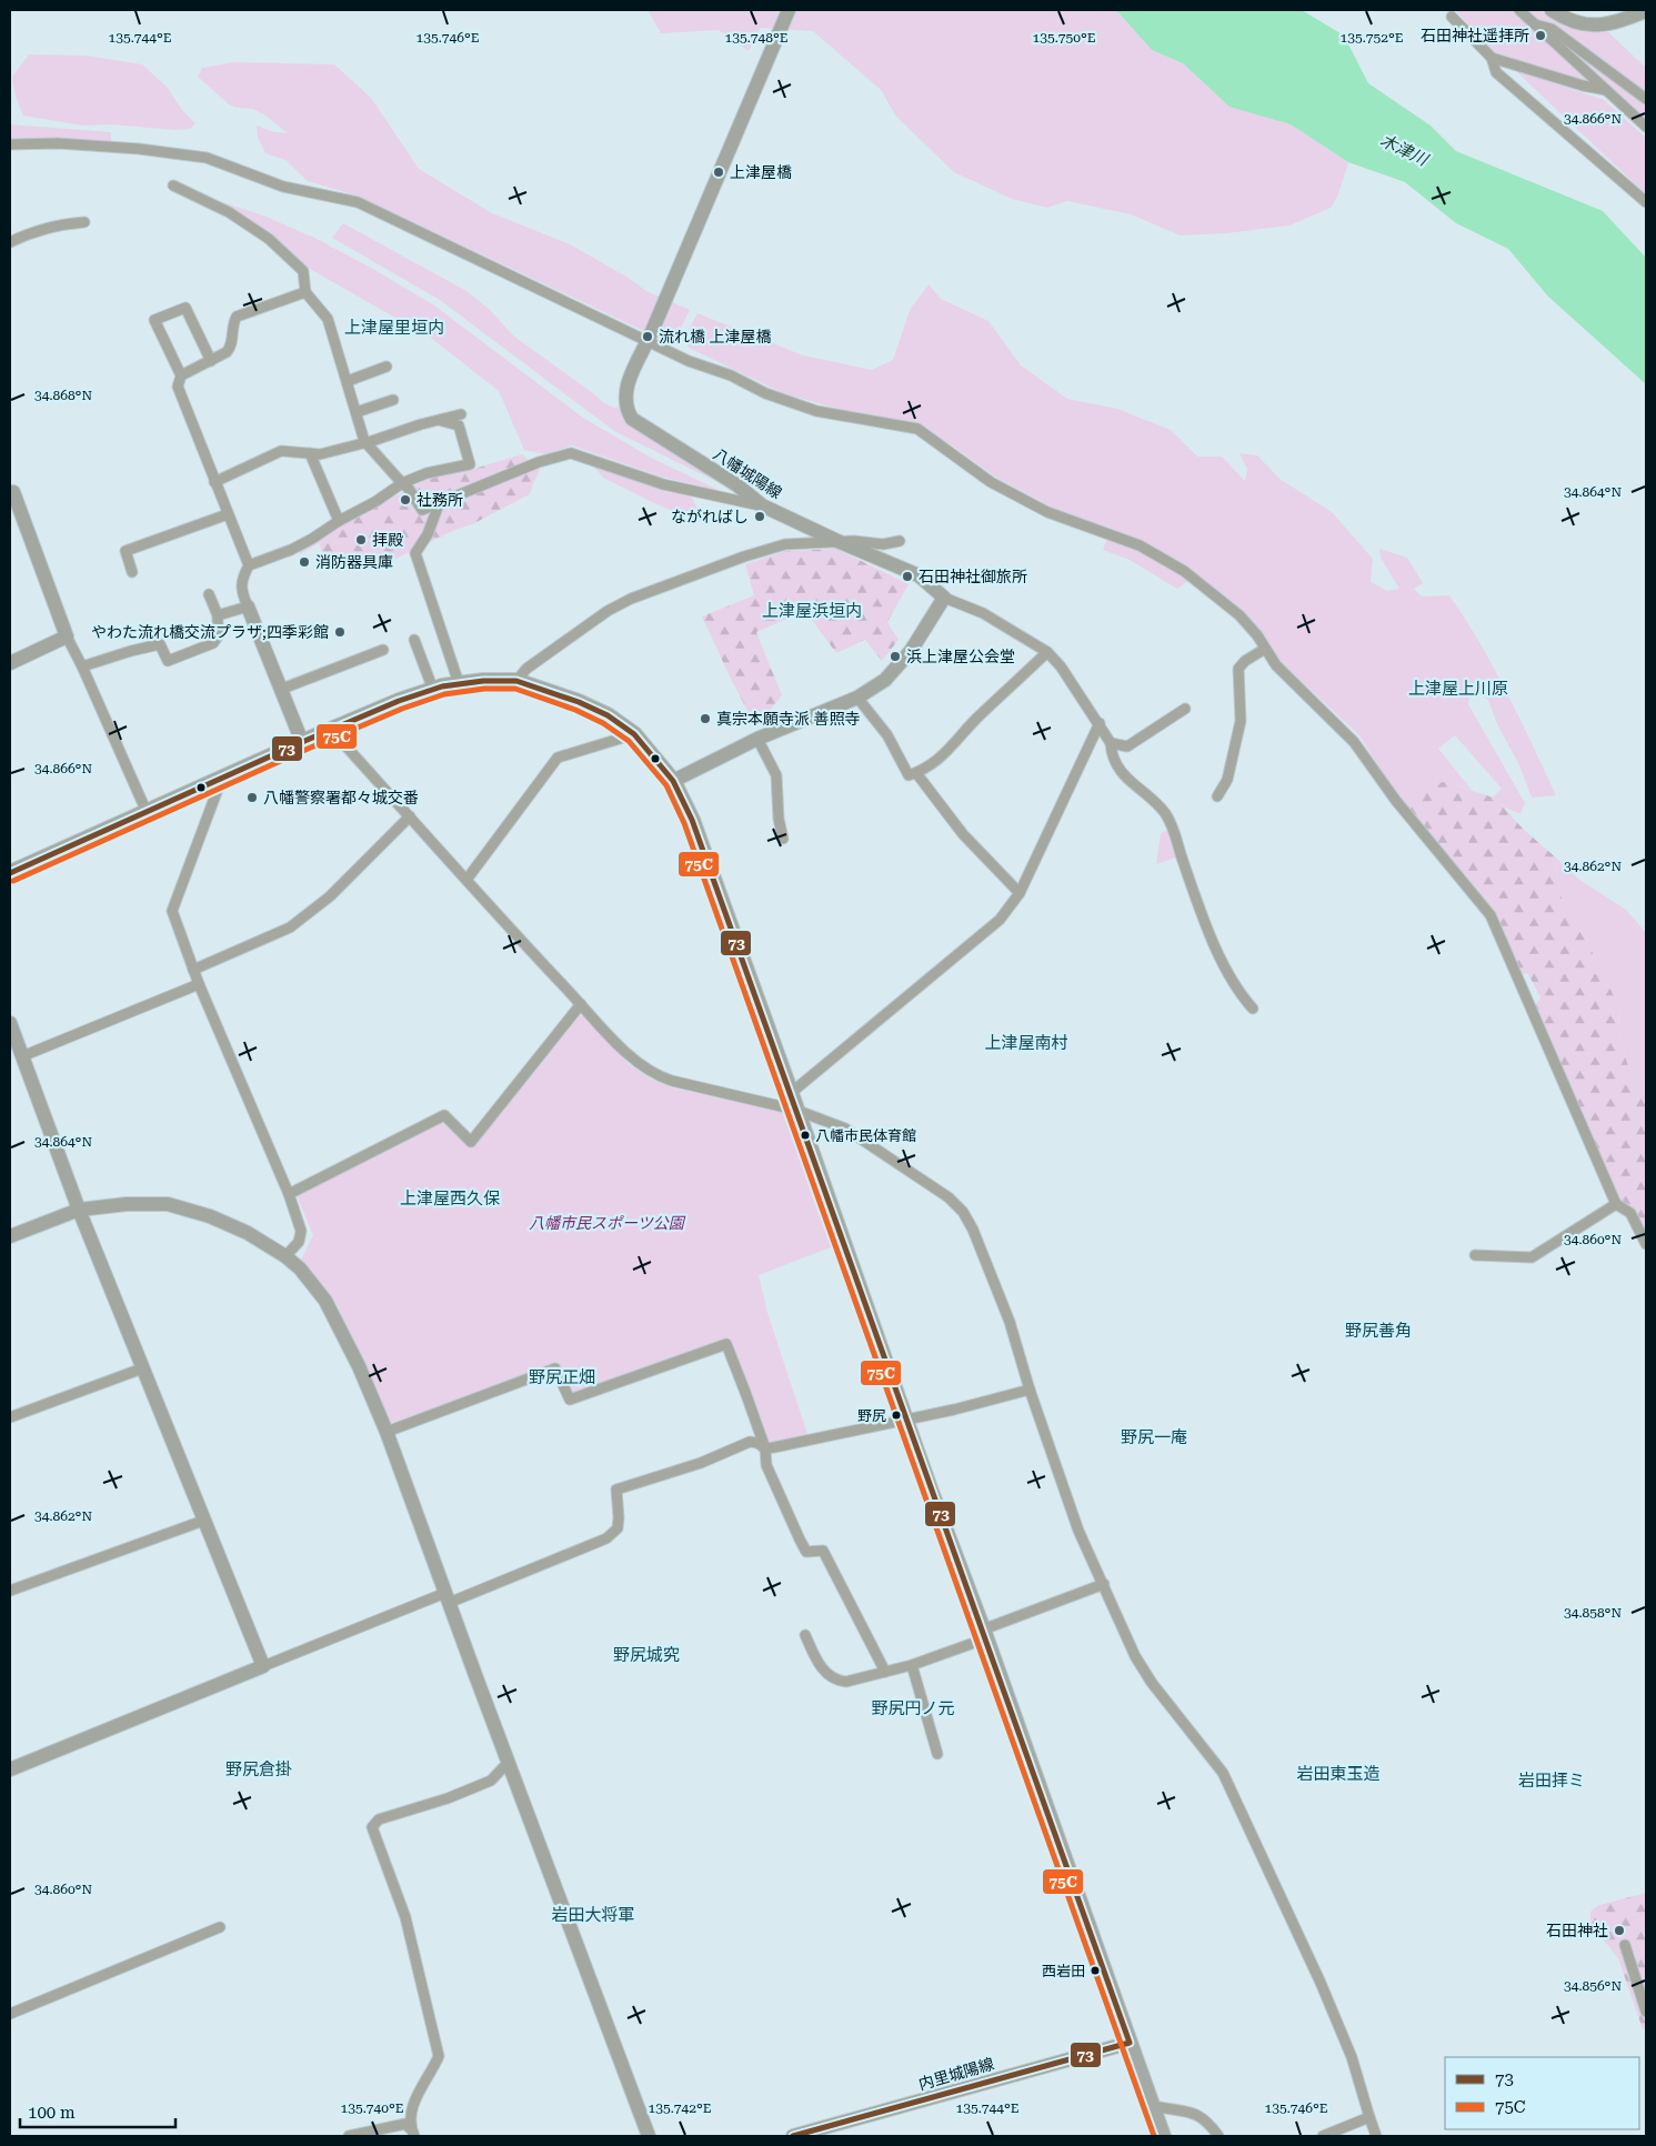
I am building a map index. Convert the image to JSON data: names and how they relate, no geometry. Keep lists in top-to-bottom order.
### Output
{
  "streets": {
    "street": ["八幡城陽線", "内里城陽線"]
  },
  "districts": [
    "上津屋里垣内",
    "上津屋浜垣内",
    "上津屋上川原",
    "上津屋南村",
    "上津屋西久保",
    "野尻善角",
    "野尻正畑",
    "野尻一庵",
    "野尻城究",
    "野尻円ノ元",
    "野尻倉掛",
    "岩田東玉造",
    "岩田拝ミ",
    "岩田大将軍"
  ],
  "water": ["木津川"],
  "parks": ["八幡市民スポーツ公園"],
  "places": [
    "石田神社遥拝所",
    "上津屋橋",
    "流れ橋 上津屋橋",
    "社務所",
    "ながればし",
    "拝殿",
    "消防器具庫",
    "石田神社御旅所",
    "やわた流れ橋交流プラザ;四季彩館",
    "浜上津屋公会堂",
    "真宗本願寺派 善照寺",
    "八幡警察署都々城交番",
    "八幡市民体育館",
    "野尻",
    "石田神社",
    "西岩田"
  ],
  "lines": ["transit line 73", "transit line 75C"],
  "legend": ["73", "75C"],
  "scale_bar": "100 m",
  "coordinates": [
    "135.744°E",
    "135.746°E",
    "135.748°E",
    "135.750°E",
    "135.752°E",
    "34.866°N",
    "34.868°N",
    "34.864°N",
    "34.862°N",
    "34.860°N",
    "34.858°N",
    "34.856°N",
    "135.740°E",
    "135.742°E"
  ]
}
